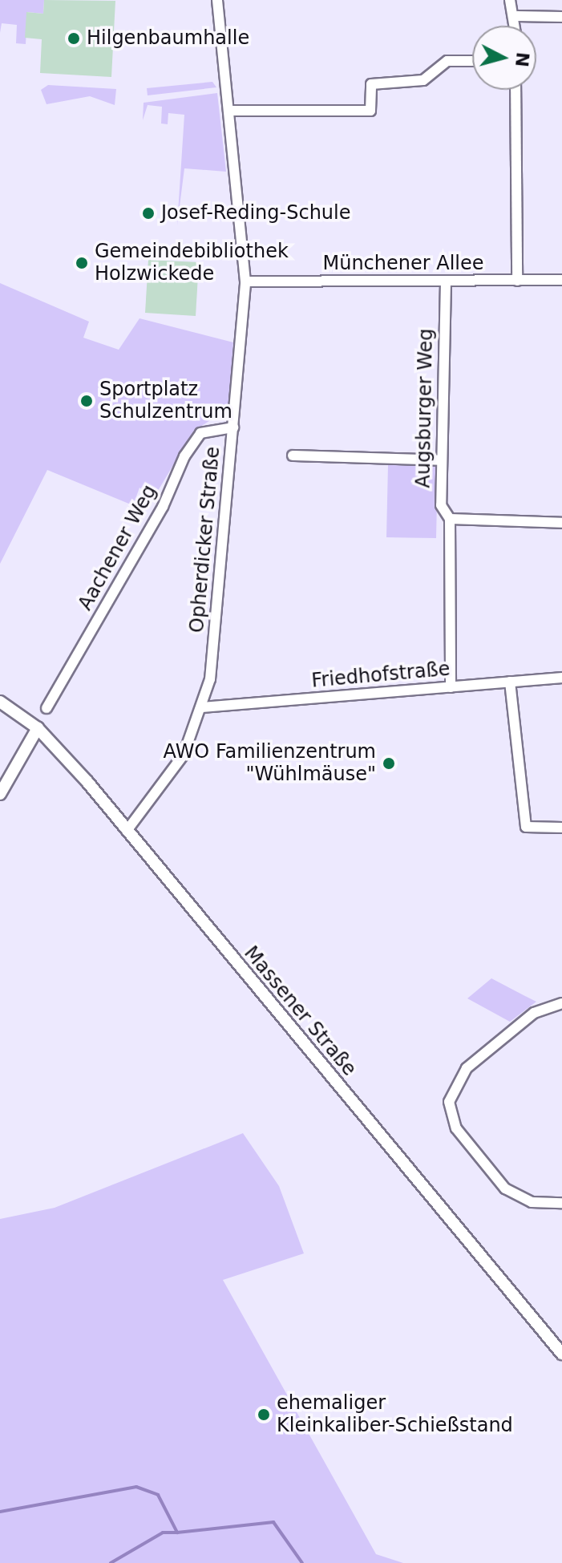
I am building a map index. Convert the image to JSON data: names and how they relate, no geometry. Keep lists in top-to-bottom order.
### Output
{
  "streets": {
    "street": [
      "Münchener Allee",
      "Augsburger Weg",
      "Opherdicker Straße",
      "Aachener Weg",
      "Friedhofstraße",
      "Massener Straße"
    ]
  },
  "crossings": [
    ["Münchener Allee", "Augsburger Weg"],
    ["Münchener Allee", "Opherdicker Straße"],
    ["Augsburger Weg", "Friedhofstraße"],
    ["Opherdicker Straße", "Aachener Weg"],
    ["Opherdicker Straße", "Friedhofstraße"],
    ["Opherdicker Straße", "Massener Straße"]
  ],
  "places": [
    "Hilgenbaumhalle",
    "Josef-Reding-Schule",
    "Gemeindebibliothek Holzwickede",
    "Sportplatz Schulzentrum",
    "AWO Familienzentrum \"Wühlmäuse\"",
    "ehemaliger Kleinkaliber-Schießstand"
  ],
  "north": "right"
}
